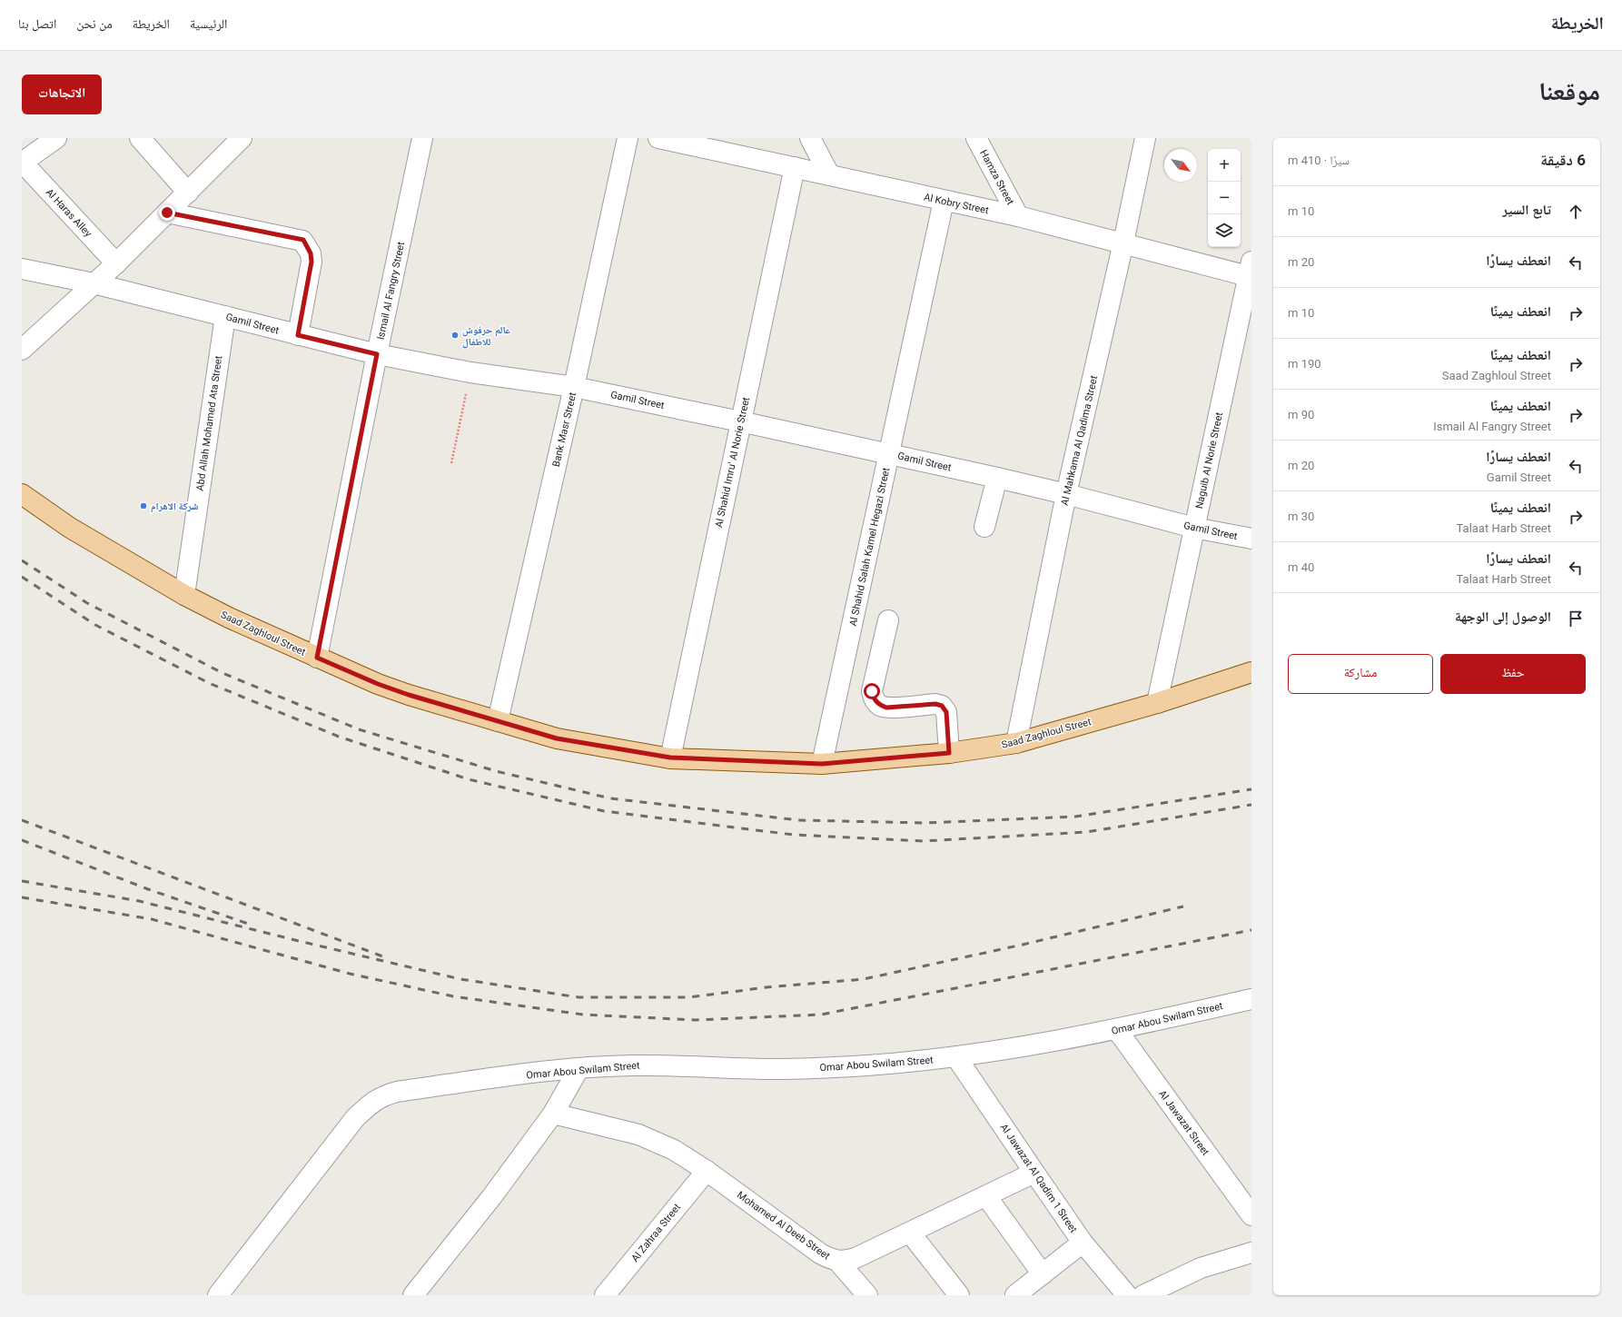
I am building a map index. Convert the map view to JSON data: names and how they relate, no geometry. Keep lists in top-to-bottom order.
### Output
{
  "streets": {
    "main road": ["Saad Zaghloul Street"],
    "street": [
      "Hamza Street",
      "Al Kobry Street",
      "Al Haras Alley",
      "Ismail Al Fangry Street",
      "Gamil Street",
      "Abd Allah Mohamed Ata Street",
      "Bank Masr Street",
      "Al Mahkama Al Qadima Street",
      "Naguib Al Norie Street",
      "Al Shahid Imru' Al Norie Street",
      "Al Shahid Salah Kamel Hegazi Street",
      "Omar Abou Swilam Street",
      "Al Jawazat Street",
      "Al Jawazat Al Qadim 1 Street",
      "Mohamed Al Deeb Street",
      "Al Zahraa Street"
    ]
  },
  "crossings": [
    ["Hamza Street", "Al Kobry Street"],
    ["Al Kobry Street", "Al Mahkama Al Qadima Street"],
    ["Al Kobry Street", "Naguib Al Norie Street"],
    ["Al Kobry Street", "Al Shahid Imru' Al Norie Street"],
    ["Al Kobry Street", "Al Shahid Salah Kamel Hegazi Street"],
    ["Ismail Al Fangry Street", "Gamil Street"],
    ["Ismail Al Fangry Street", "Saad Zaghloul Street"],
    ["Gamil Street", "Abd Allah Mohamed Ata Street"],
    ["Gamil Street", "Bank Masr Street"],
    ["Gamil Street", "Al Mahkama Al Qadima Street"],
    ["Gamil Street", "Naguib Al Norie Street"],
    ["Gamil Street", "Al Shahid Imru' Al Norie Street"],
    ["Gamil Street", "Al Shahid Salah Kamel Hegazi Street"],
    ["Abd Allah Mohamed Ata Street", "Saad Zaghloul Street"],
    ["Bank Masr Street", "Saad Zaghloul Street"],
    ["Al Mahkama Al Qadima Street", "Saad Zaghloul Street"],
    ["Naguib Al Norie Street", "Saad Zaghloul Street"],
    ["Al Shahid Imru' Al Norie Street", "Saad Zaghloul Street"],
    ["Al Shahid Salah Kamel Hegazi Street", "Saad Zaghloul Street"],
    ["Omar Abou Swilam Street", "Al Jawazat Street"],
    ["Omar Abou Swilam Street", "Al Jawazat Al Qadim 1 Street"],
    ["Al Jawazat Al Qadim 1 Street", "Mohamed Al Deeb Street"],
    ["Mohamed Al Deeb Street", "Al Zahraa Street"]
  ],
  "places": ["عالم حرفوش للاطفال", "شركة الاهرام"],
  "north": "bottom right",
  "page": {
    "header": "الخريطة",
    "nav": [
      "الرئيسية",
      "الخريطة",
      "من نحن",
      "اتصل بنا"
    ],
    "title": "موقعنا",
    "buttons": [
      "الاتجاهات",
      ["حفظ", "مشاركة"]
    ],
    "heading": ["6 دقيقة", "سيرًا · 410 m"],
    "map_buttons": ["+", "−"],
    "list": [
      ["تابع السير", "10 m"],
      ["انعطف يسارًا", "20 m"],
      ["انعطف يمينًا", "10 m"],
      ["انعطف يمينًا", "Saad Zaghloul Street", "190 m"],
      ["انعطف يمينًا", "Ismail Al Fangry Street", "90 m"],
      ["انعطف يسارًا", "Gamil Street", "20 m"],
      ["انعطف يمينًا", "Talaat Harb Street", "30 m"],
      ["انعطف يسارًا", "Talaat Harb Street", "40 m"],
      "الوصول إلى الوجهة"
    ]
  }
}
